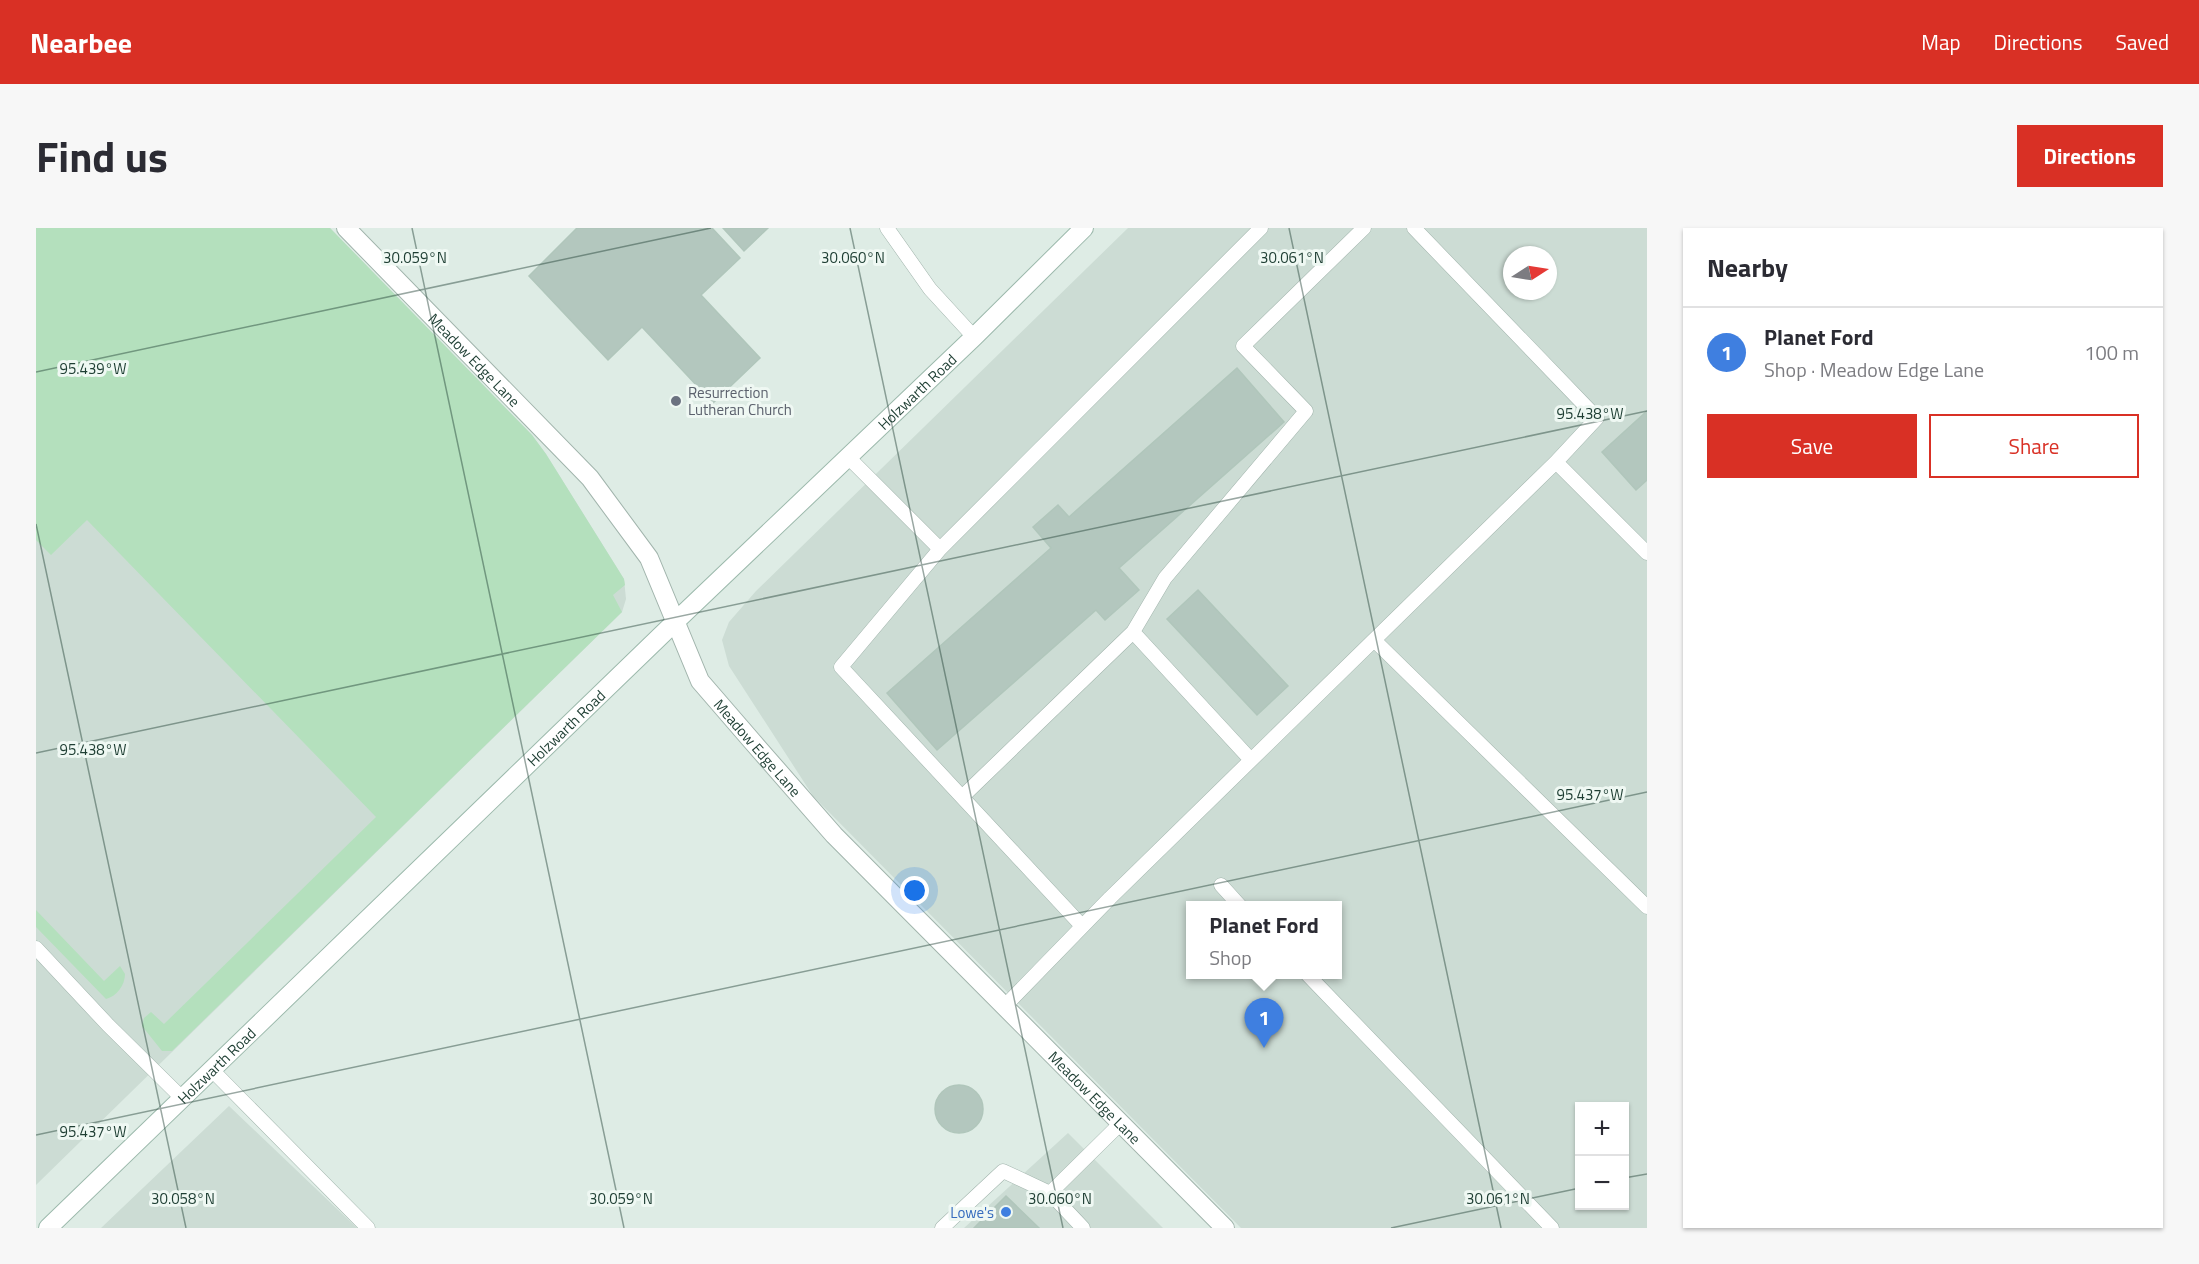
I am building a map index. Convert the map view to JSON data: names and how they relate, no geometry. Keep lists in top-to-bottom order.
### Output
{
  "streets": {
    "main road": ["Meadow Edge Lane", "Holzwarth Road"]
  },
  "crossings": [
    ["Meadow Edge Lane", "Holzwarth Road"]
  ],
  "places": ["Resurrection Lutheran Church", "Lowe's"],
  "north": "right",
  "page": {
    "header": "Nearbee",
    "nav": ["Map", "Directions", "Saved"],
    "title": "Find us",
    "buttons": [
      "Directions",
      ["Save", "Share"]
    ],
    "heading": "Nearby",
    "list": [
      {
        "mark": "1",
        "name": "Planet Ford",
        "note": "Shop · Meadow Edge Lane",
        "value": "100 m"
      }
    ],
    "popup": ["Planet Ford", "Shop"],
    "pins": "1",
    "map_buttons": ["+", "−"]
  },
  "coordinates": [
    "30.059°N",
    "30.060°N",
    "30.061°N",
    "95.439°W",
    "95.438°W",
    "95.437°W",
    "30.058°N"
  ]
}
